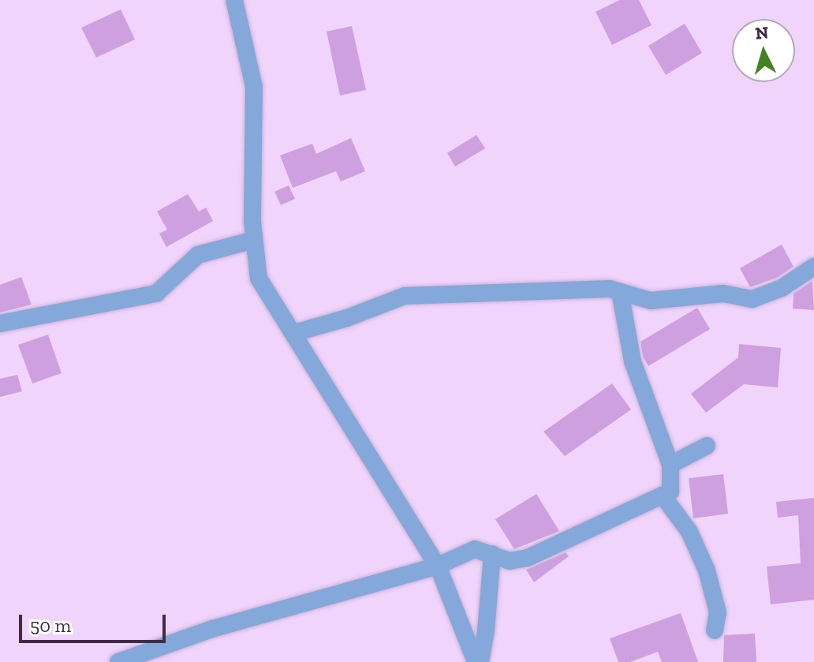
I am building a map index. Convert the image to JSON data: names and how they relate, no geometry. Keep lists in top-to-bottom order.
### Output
{
  "scale_bar": "50 m",
  "north": "top"
}
